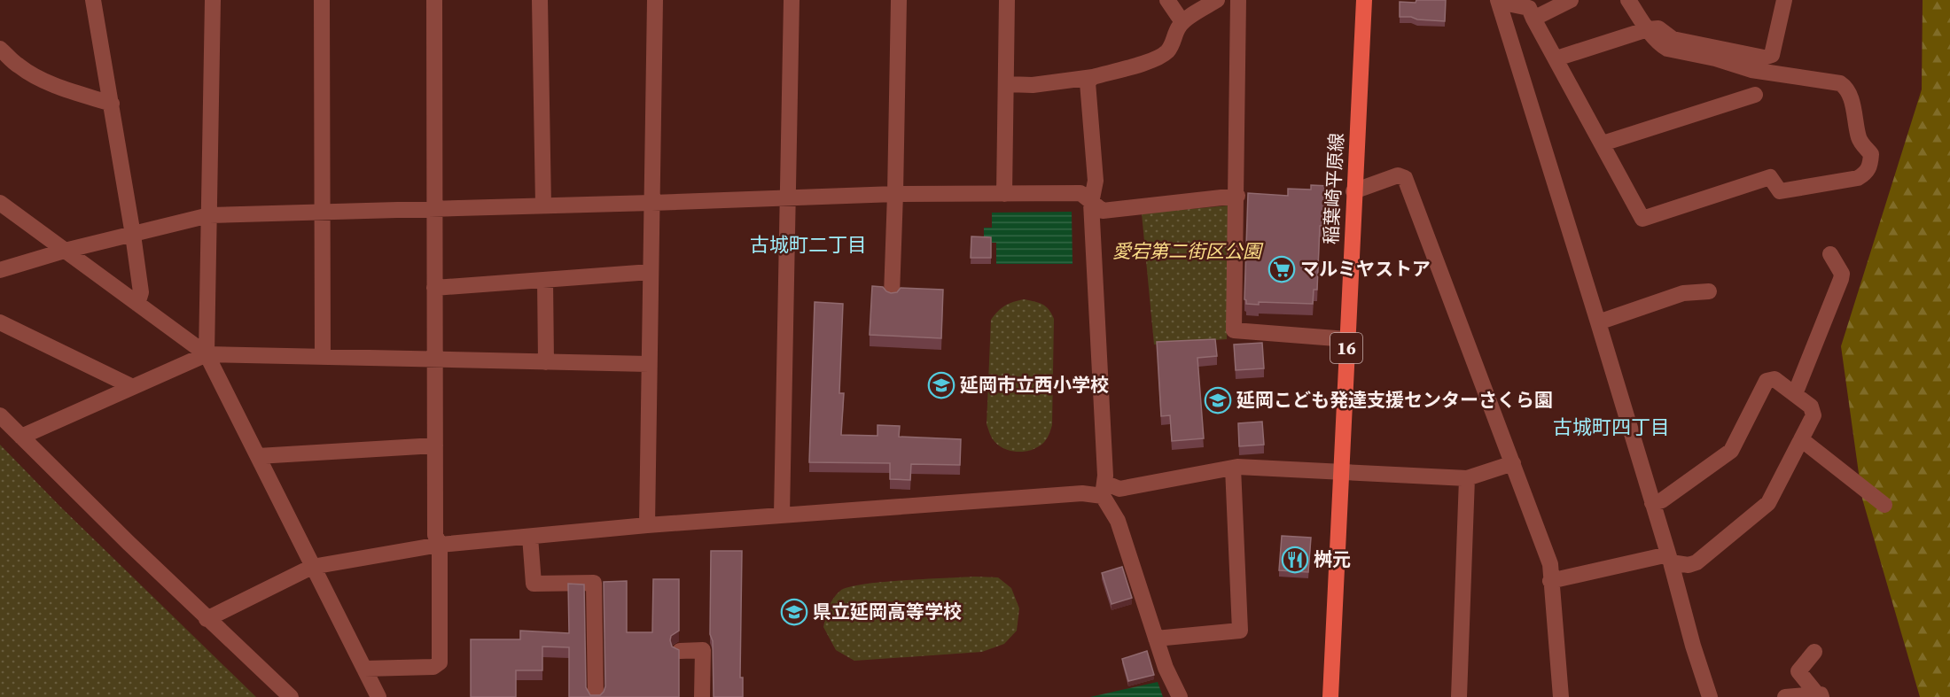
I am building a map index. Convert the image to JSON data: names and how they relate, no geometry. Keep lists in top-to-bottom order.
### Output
{
  "streets": {
    "main road": ["稲葉崎平原線", "16"]
  },
  "districts": ["古城町二丁目", "古城町四丁目"],
  "parks": ["愛宕第二街区公園"],
  "places": {
    "supermarket": ["マルミヤストア"],
    "school or university": ["延岡市立西小学校", "延岡こども発達支援センターさくら園", "県立延岡高等学校"],
    "restaurant": ["桝元"]
  }
}
